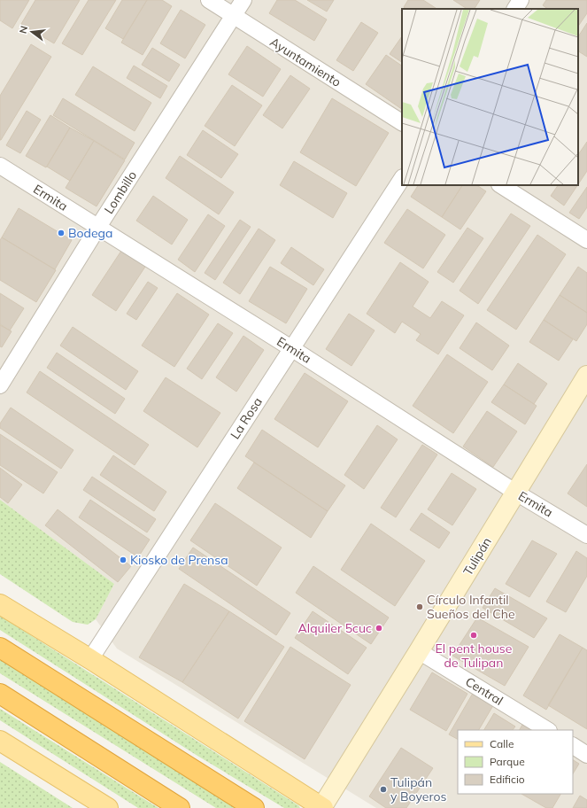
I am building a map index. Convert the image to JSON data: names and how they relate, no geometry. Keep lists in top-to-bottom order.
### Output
{
  "streets": {
    "street": [
      "Ayuntamiento",
      "Lombillo",
      "Ermita",
      "La Rosa",
      "Tulipán",
      "Central"
    ]
  },
  "crossings": [
    ["Ayuntamiento", "Lombillo"],
    ["Lombillo", "Ermita"],
    ["Ermita", "La Rosa"],
    ["Ermita", "Tulipán"],
    ["Tulipán", "Central"]
  ],
  "places": [
    "Bodega",
    "Kiosko de Prensa",
    "Círculo Infantil Sueños del Che",
    "Alquiler 5cuc",
    "El pent house de Tulipan",
    "Tulipán y Boyeros"
  ],
  "legend": ["Calle", "Parque", "Edificio"],
  "north": "left"
}
